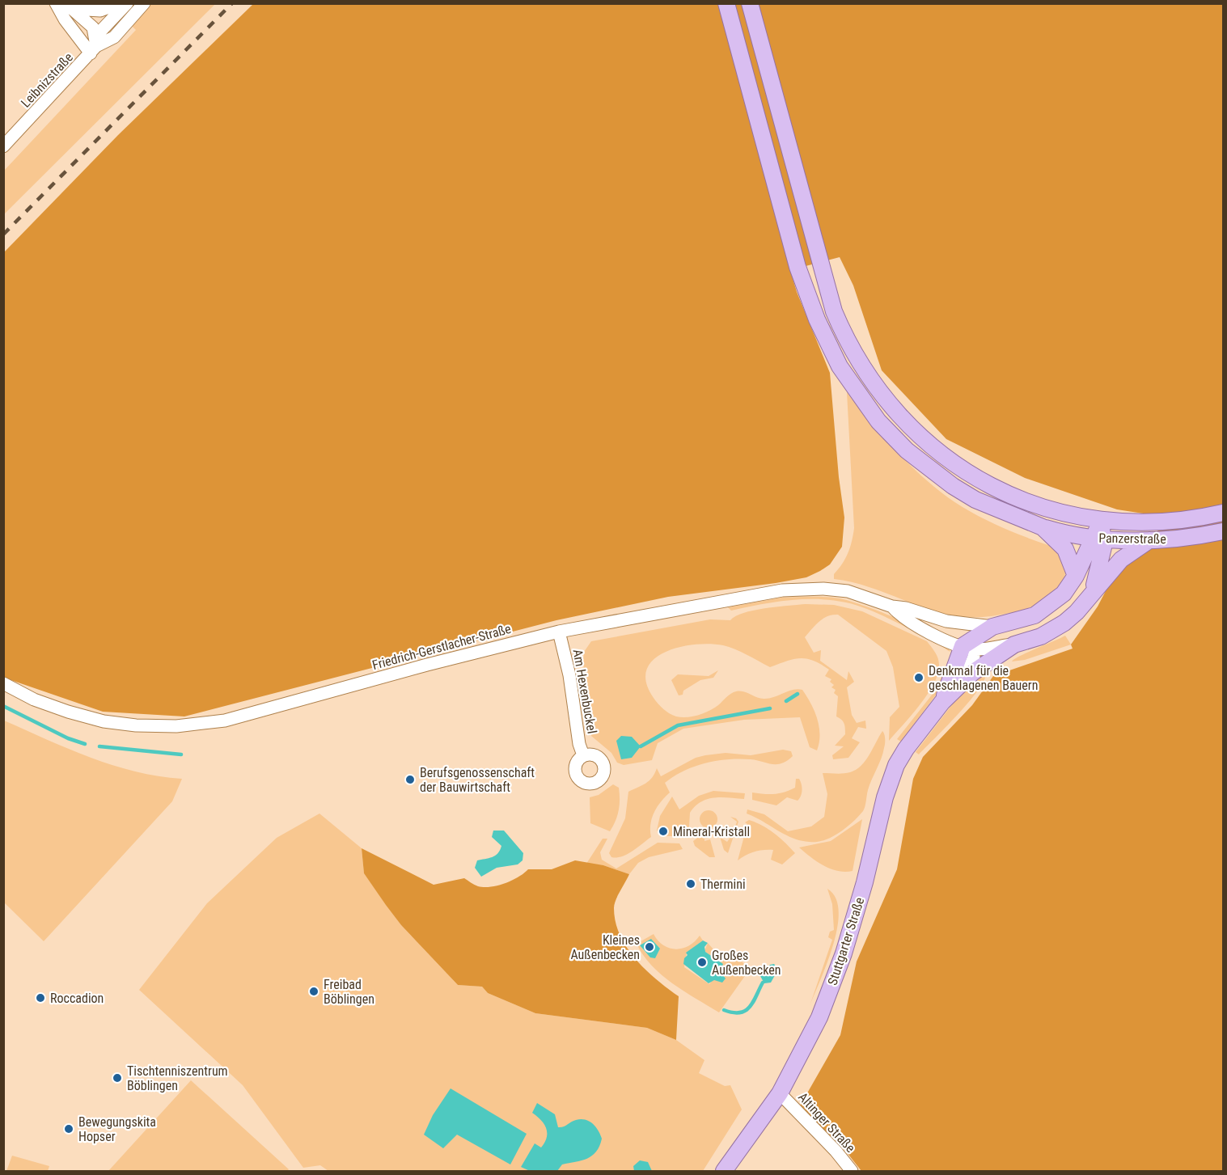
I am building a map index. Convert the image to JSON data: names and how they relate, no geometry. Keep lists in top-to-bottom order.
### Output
{
  "streets": {
    "main road": ["Panzerstraße", "Stuttgarter Straße"],
    "street": [
      "Leibnizstraße",
      "Friedrich-Gerstlacher-Straße",
      "Am Hexenbuckel",
      "Altinger Straße"
    ]
  },
  "crossings": [
    ["Panzerstraße", "Stuttgarter Straße"],
    ["Friedrich-Gerstlacher-Straße", "Am Hexenbuckel"],
    ["Friedrich-Gerstlacher-Straße", "Stuttgarter Straße"],
    ["Stuttgarter Straße", "Altinger Straße"]
  ],
  "places": [
    "Denkmal für die geschlagenen Bauern",
    "Berufsgenossenschaft der Bauwirtschaft",
    "Mineral-Kristall",
    "Thermini",
    "Kleines Außenbecken",
    "Großes Außenbecken",
    "Freibad Böblingen",
    "Roccadion",
    "Tischtenniszentrum Böblingen",
    "Bewegungskita Hopser"
  ]
}
